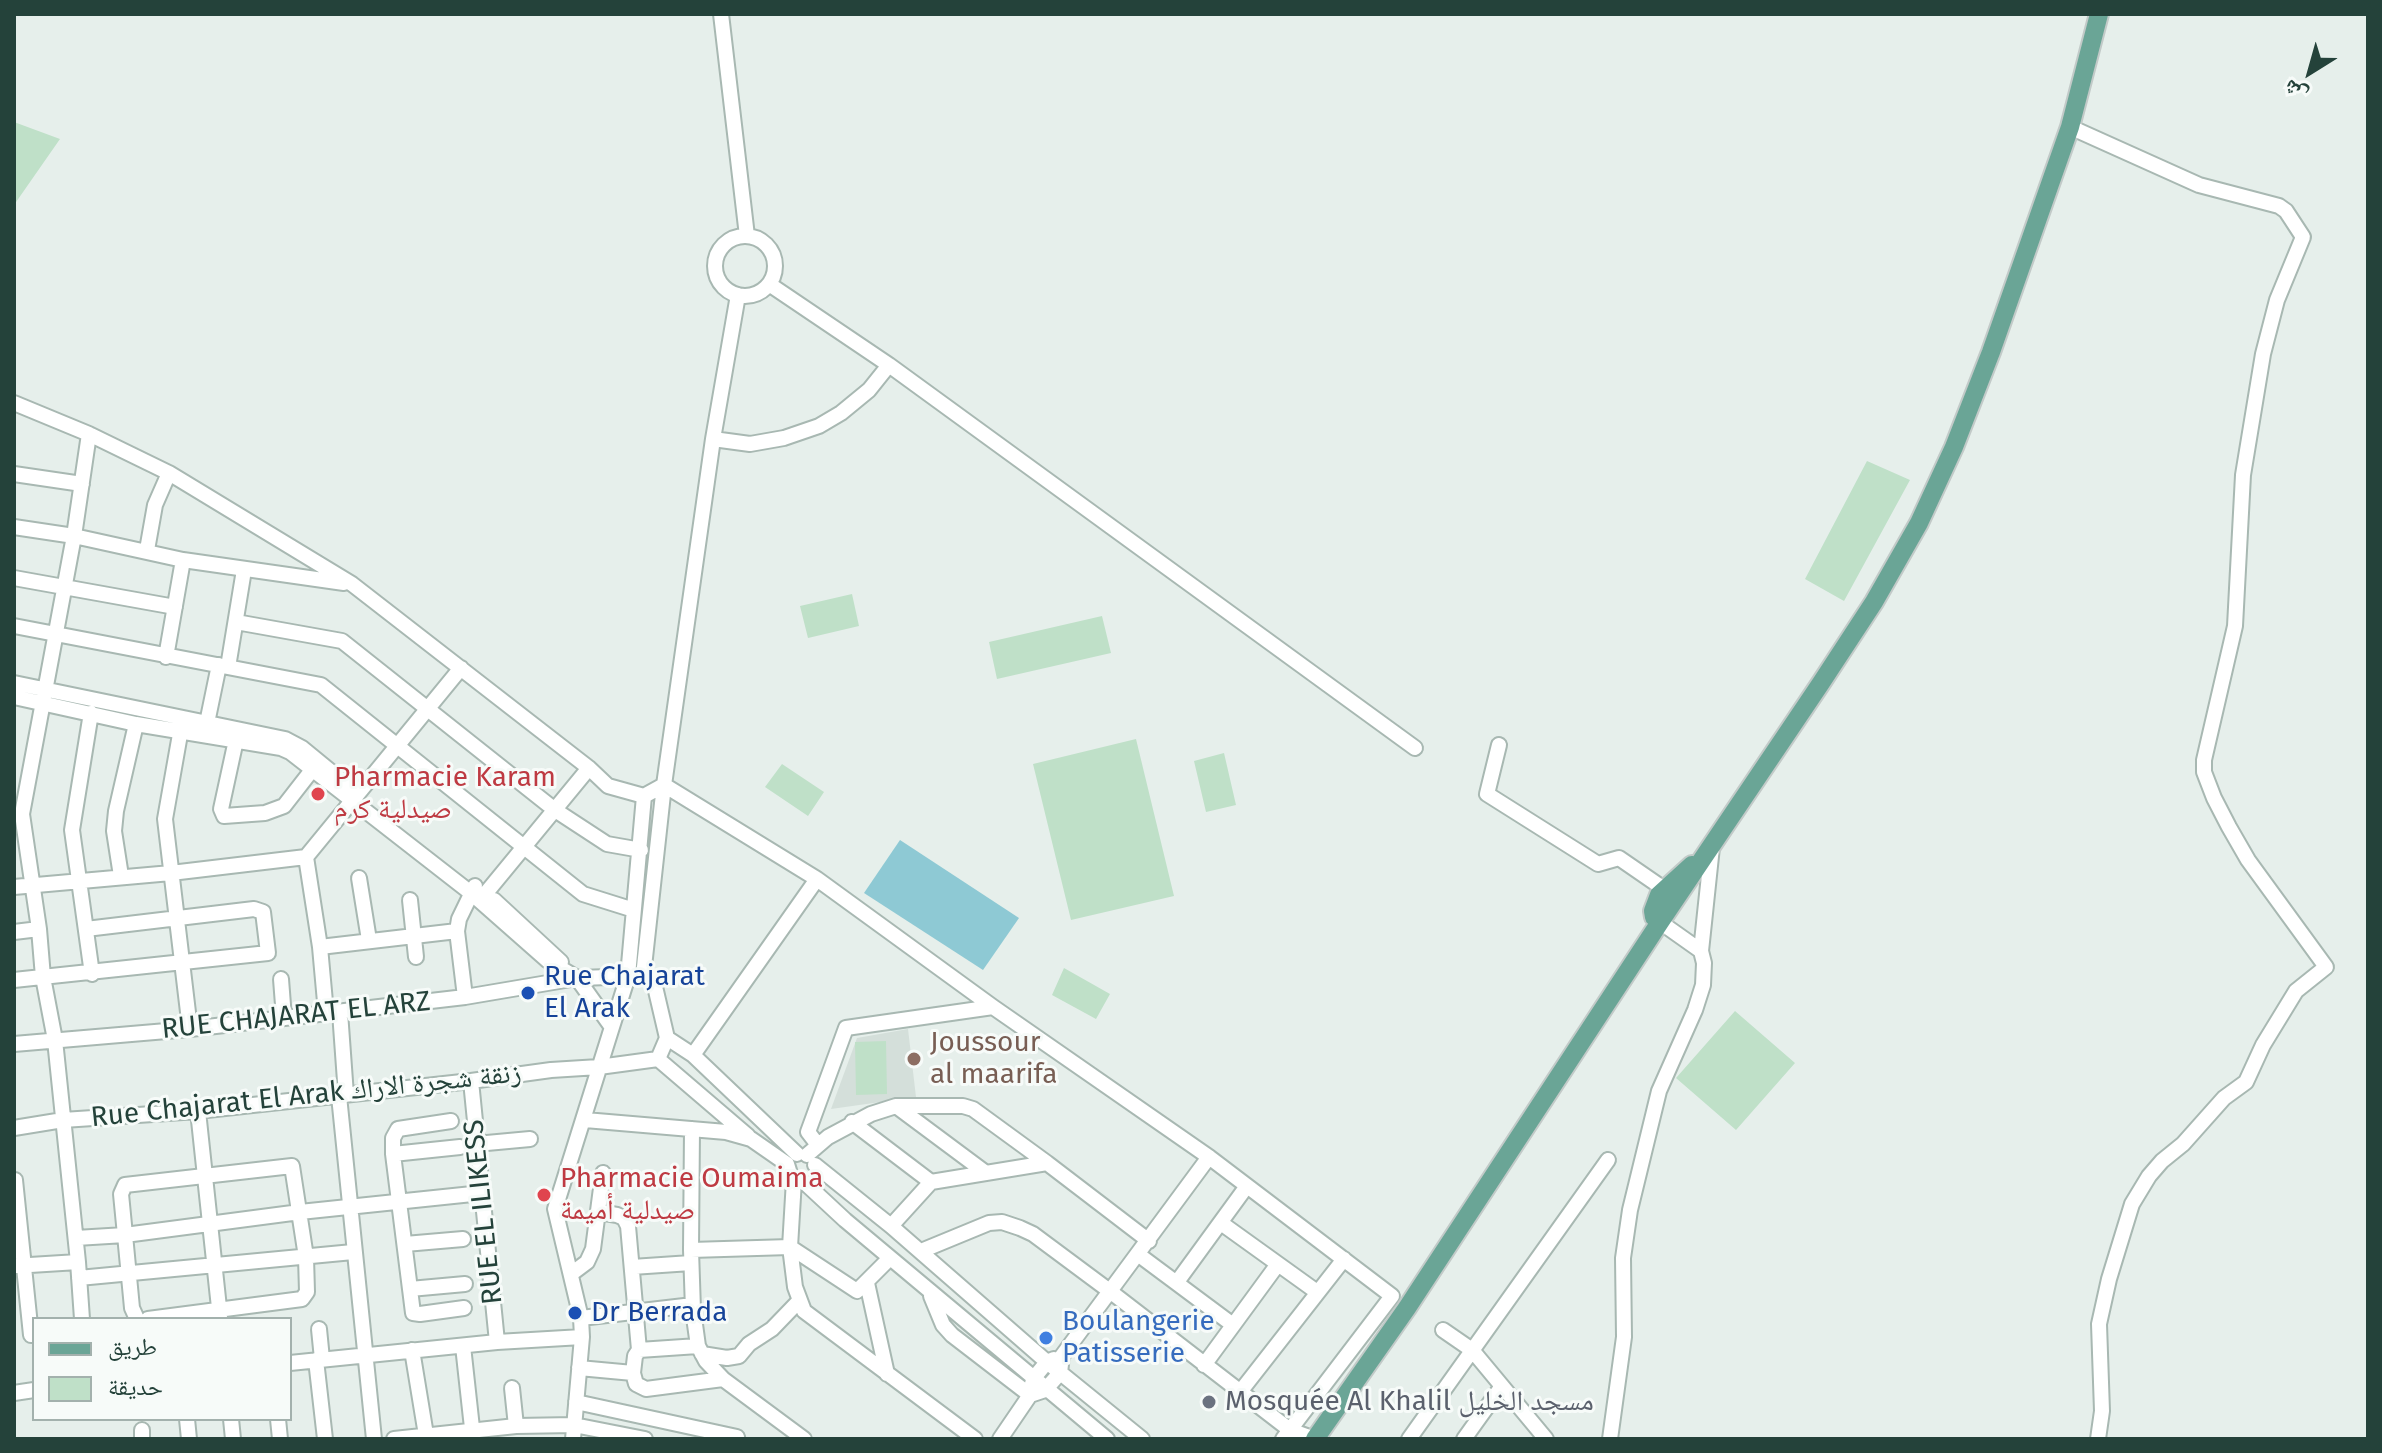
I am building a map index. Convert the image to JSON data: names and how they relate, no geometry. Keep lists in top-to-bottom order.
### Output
{
  "streets": {
    "street": ["RUE CHAJARAT EL ARZ", "Rue Chajarat El Arak زنقة شجرة الاراك", "RUE EL ILIKESS"]
  },
  "crossings": [
    ["Rue Chajarat El Arak زنقة شجرة الاراك", "RUE EL ILIKESS"]
  ],
  "places": [
    "Pharmacie Karam صيدلية كرم",
    "Rue Chajarat El Arak",
    "Joussour al maarifa",
    "Pharmacie Oumaima صيدلية أميمة",
    "Dr Berrada",
    "Boulangerie Patisserie",
    "Mosquée Al Khalil مسجد الخليل"
  ],
  "legend": ["طريق", "حديقة"],
  "north": "bottom left"
}
